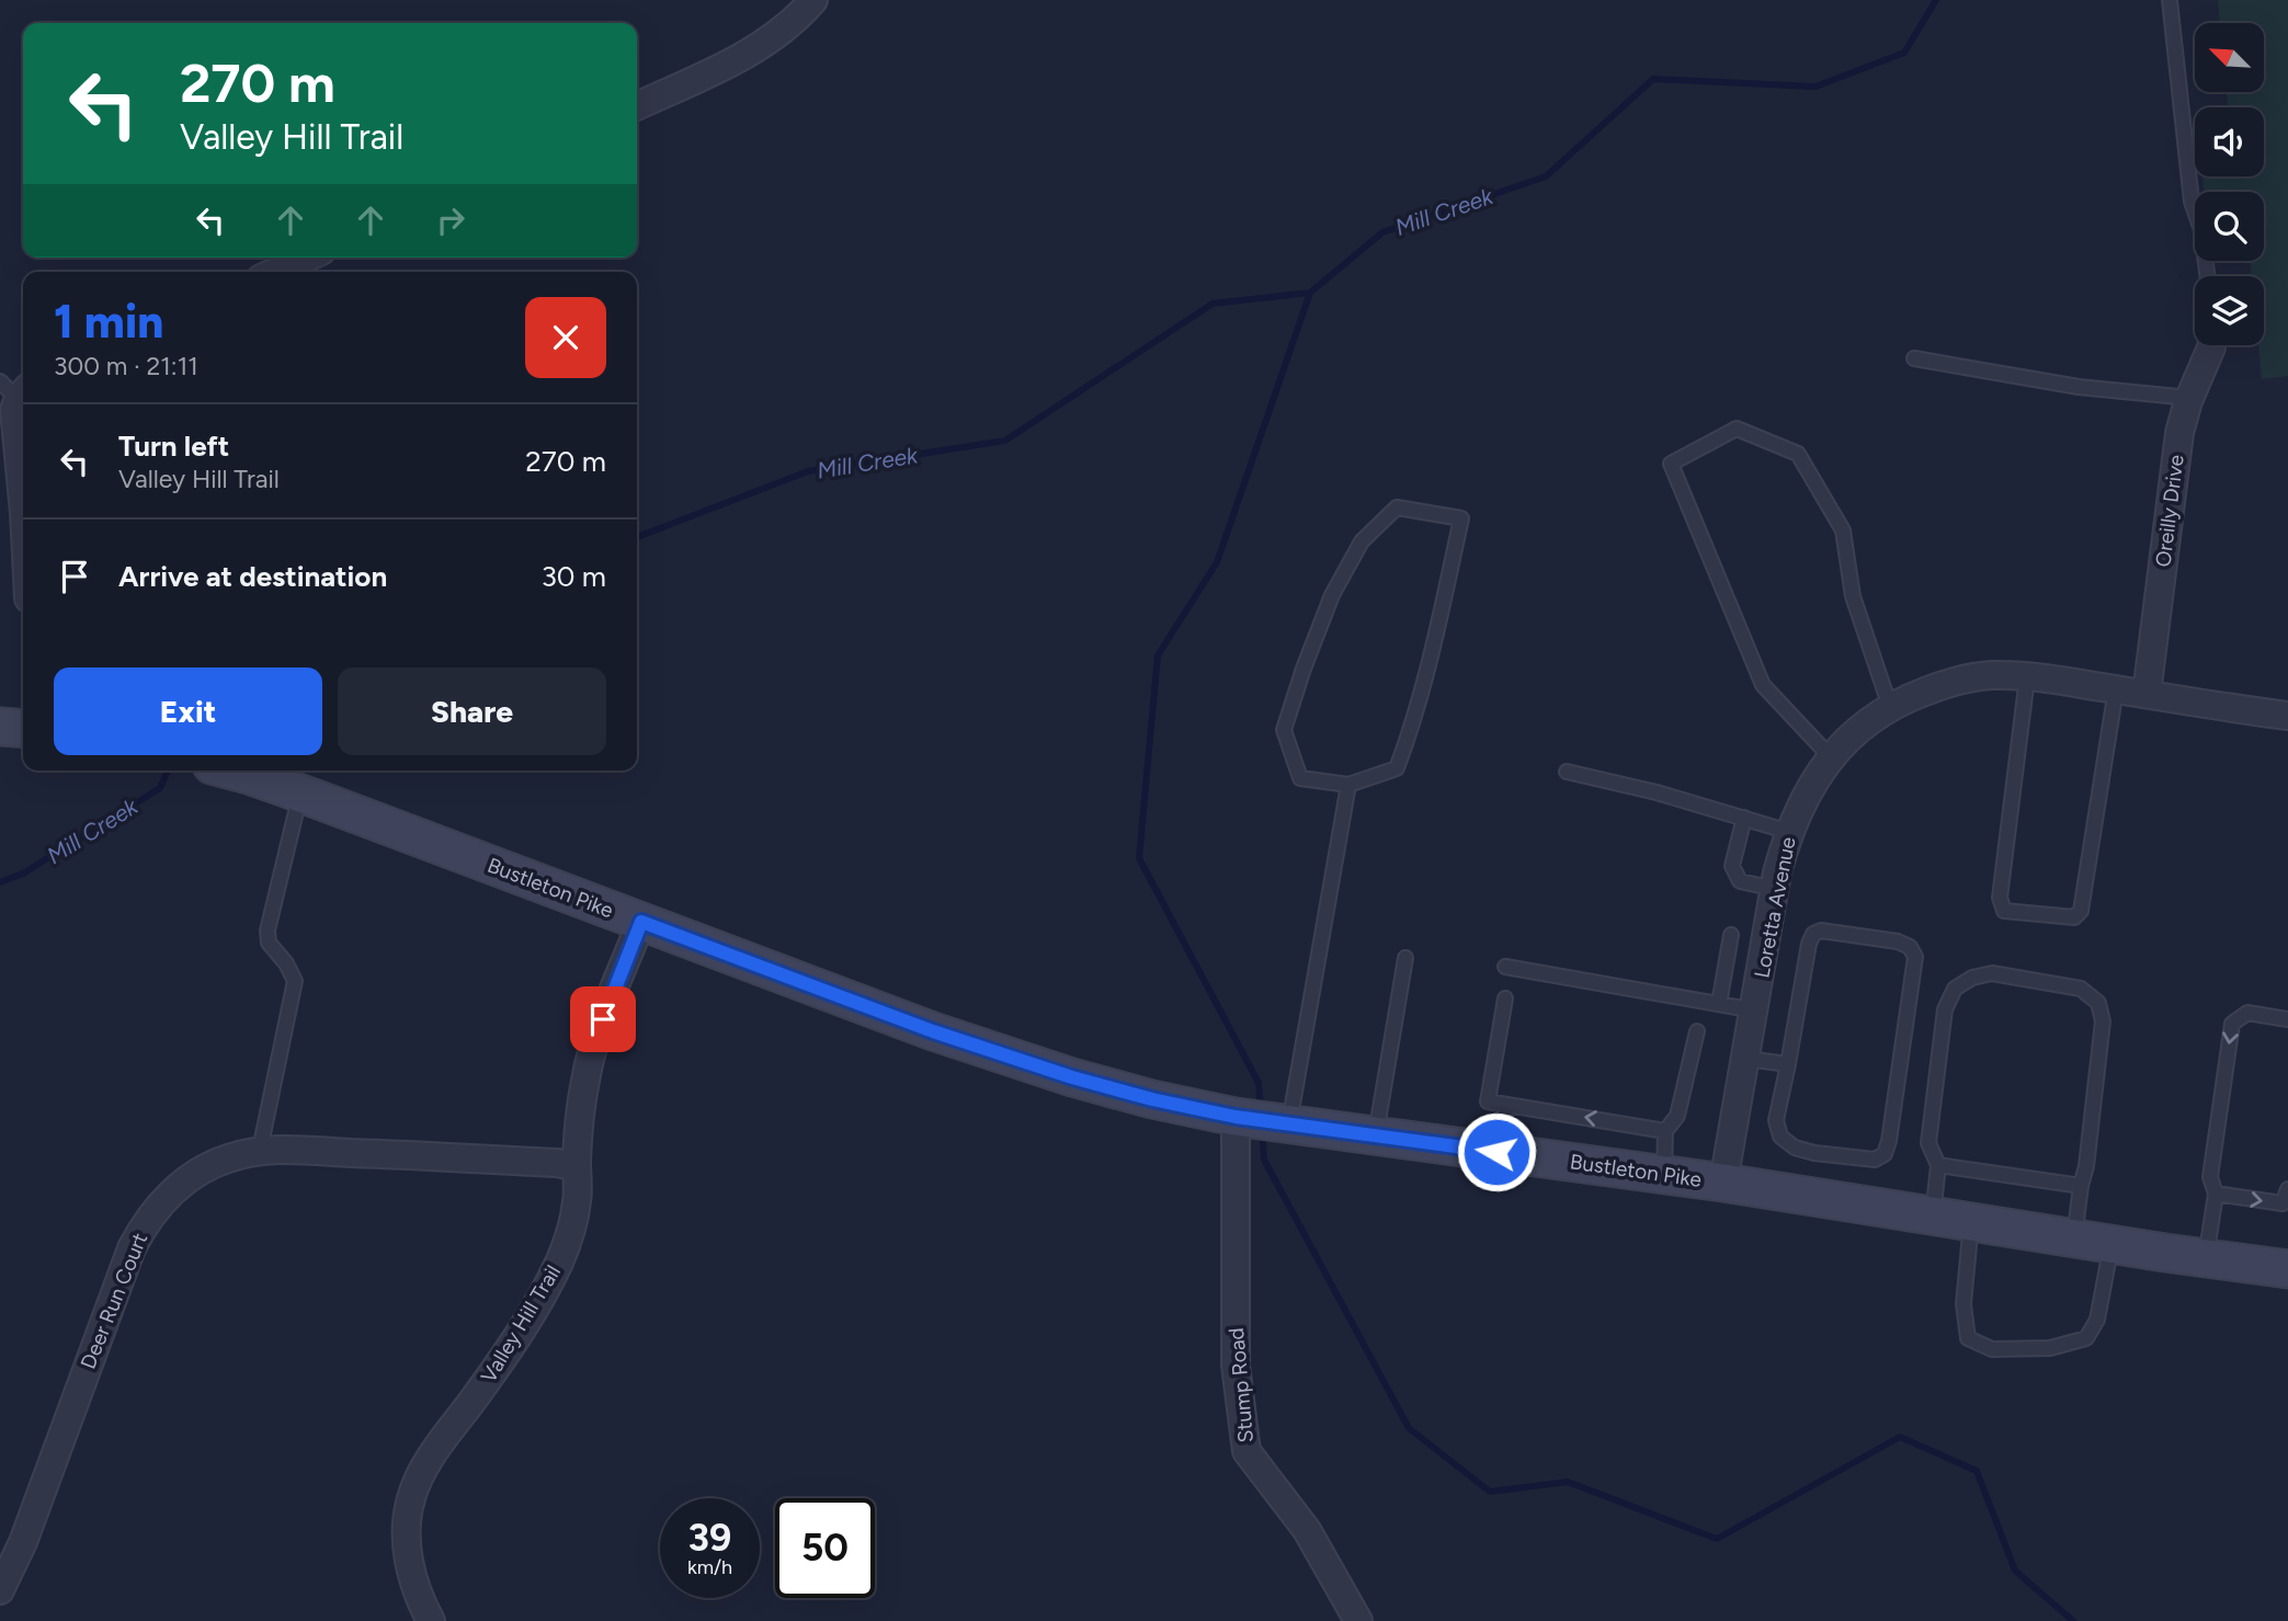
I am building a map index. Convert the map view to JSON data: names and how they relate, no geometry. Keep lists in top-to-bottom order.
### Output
{
  "streets": {
    "main road": ["Bustleton Pike"],
    "street": [
      "Oreilly Drive",
      "Loretta Avenue",
      "Deer Run Court",
      "Valley Hill Trail",
      "Stump Road"
    ]
  },
  "crossings": [
    ["Oreilly Drive", "Loretta Avenue"],
    ["Bustleton Pike", "Loretta Avenue"],
    ["Bustleton Pike", "Valley Hill Trail"],
    ["Bustleton Pike", "Stump Road"],
    ["Deer Run Court", "Valley Hill Trail"]
  ],
  "water": ["Mill Creek"],
  "north": "top left",
  "page": {
    "turn": ["270 m", "Valley Hill Trail"],
    "heading": ["1 min", "300 m · 21:11"],
    "list": [
      {
        "name": "Turn left",
        "note": "Valley Hill Trail",
        "value": "270 m"
      },
      {
        "name": "Arrive at destination",
        "value": "30 m"
      }
    ],
    "buttons": ["Exit", "Share"],
    "speed": "39 km/h",
    "limit": "50"
  }
}
